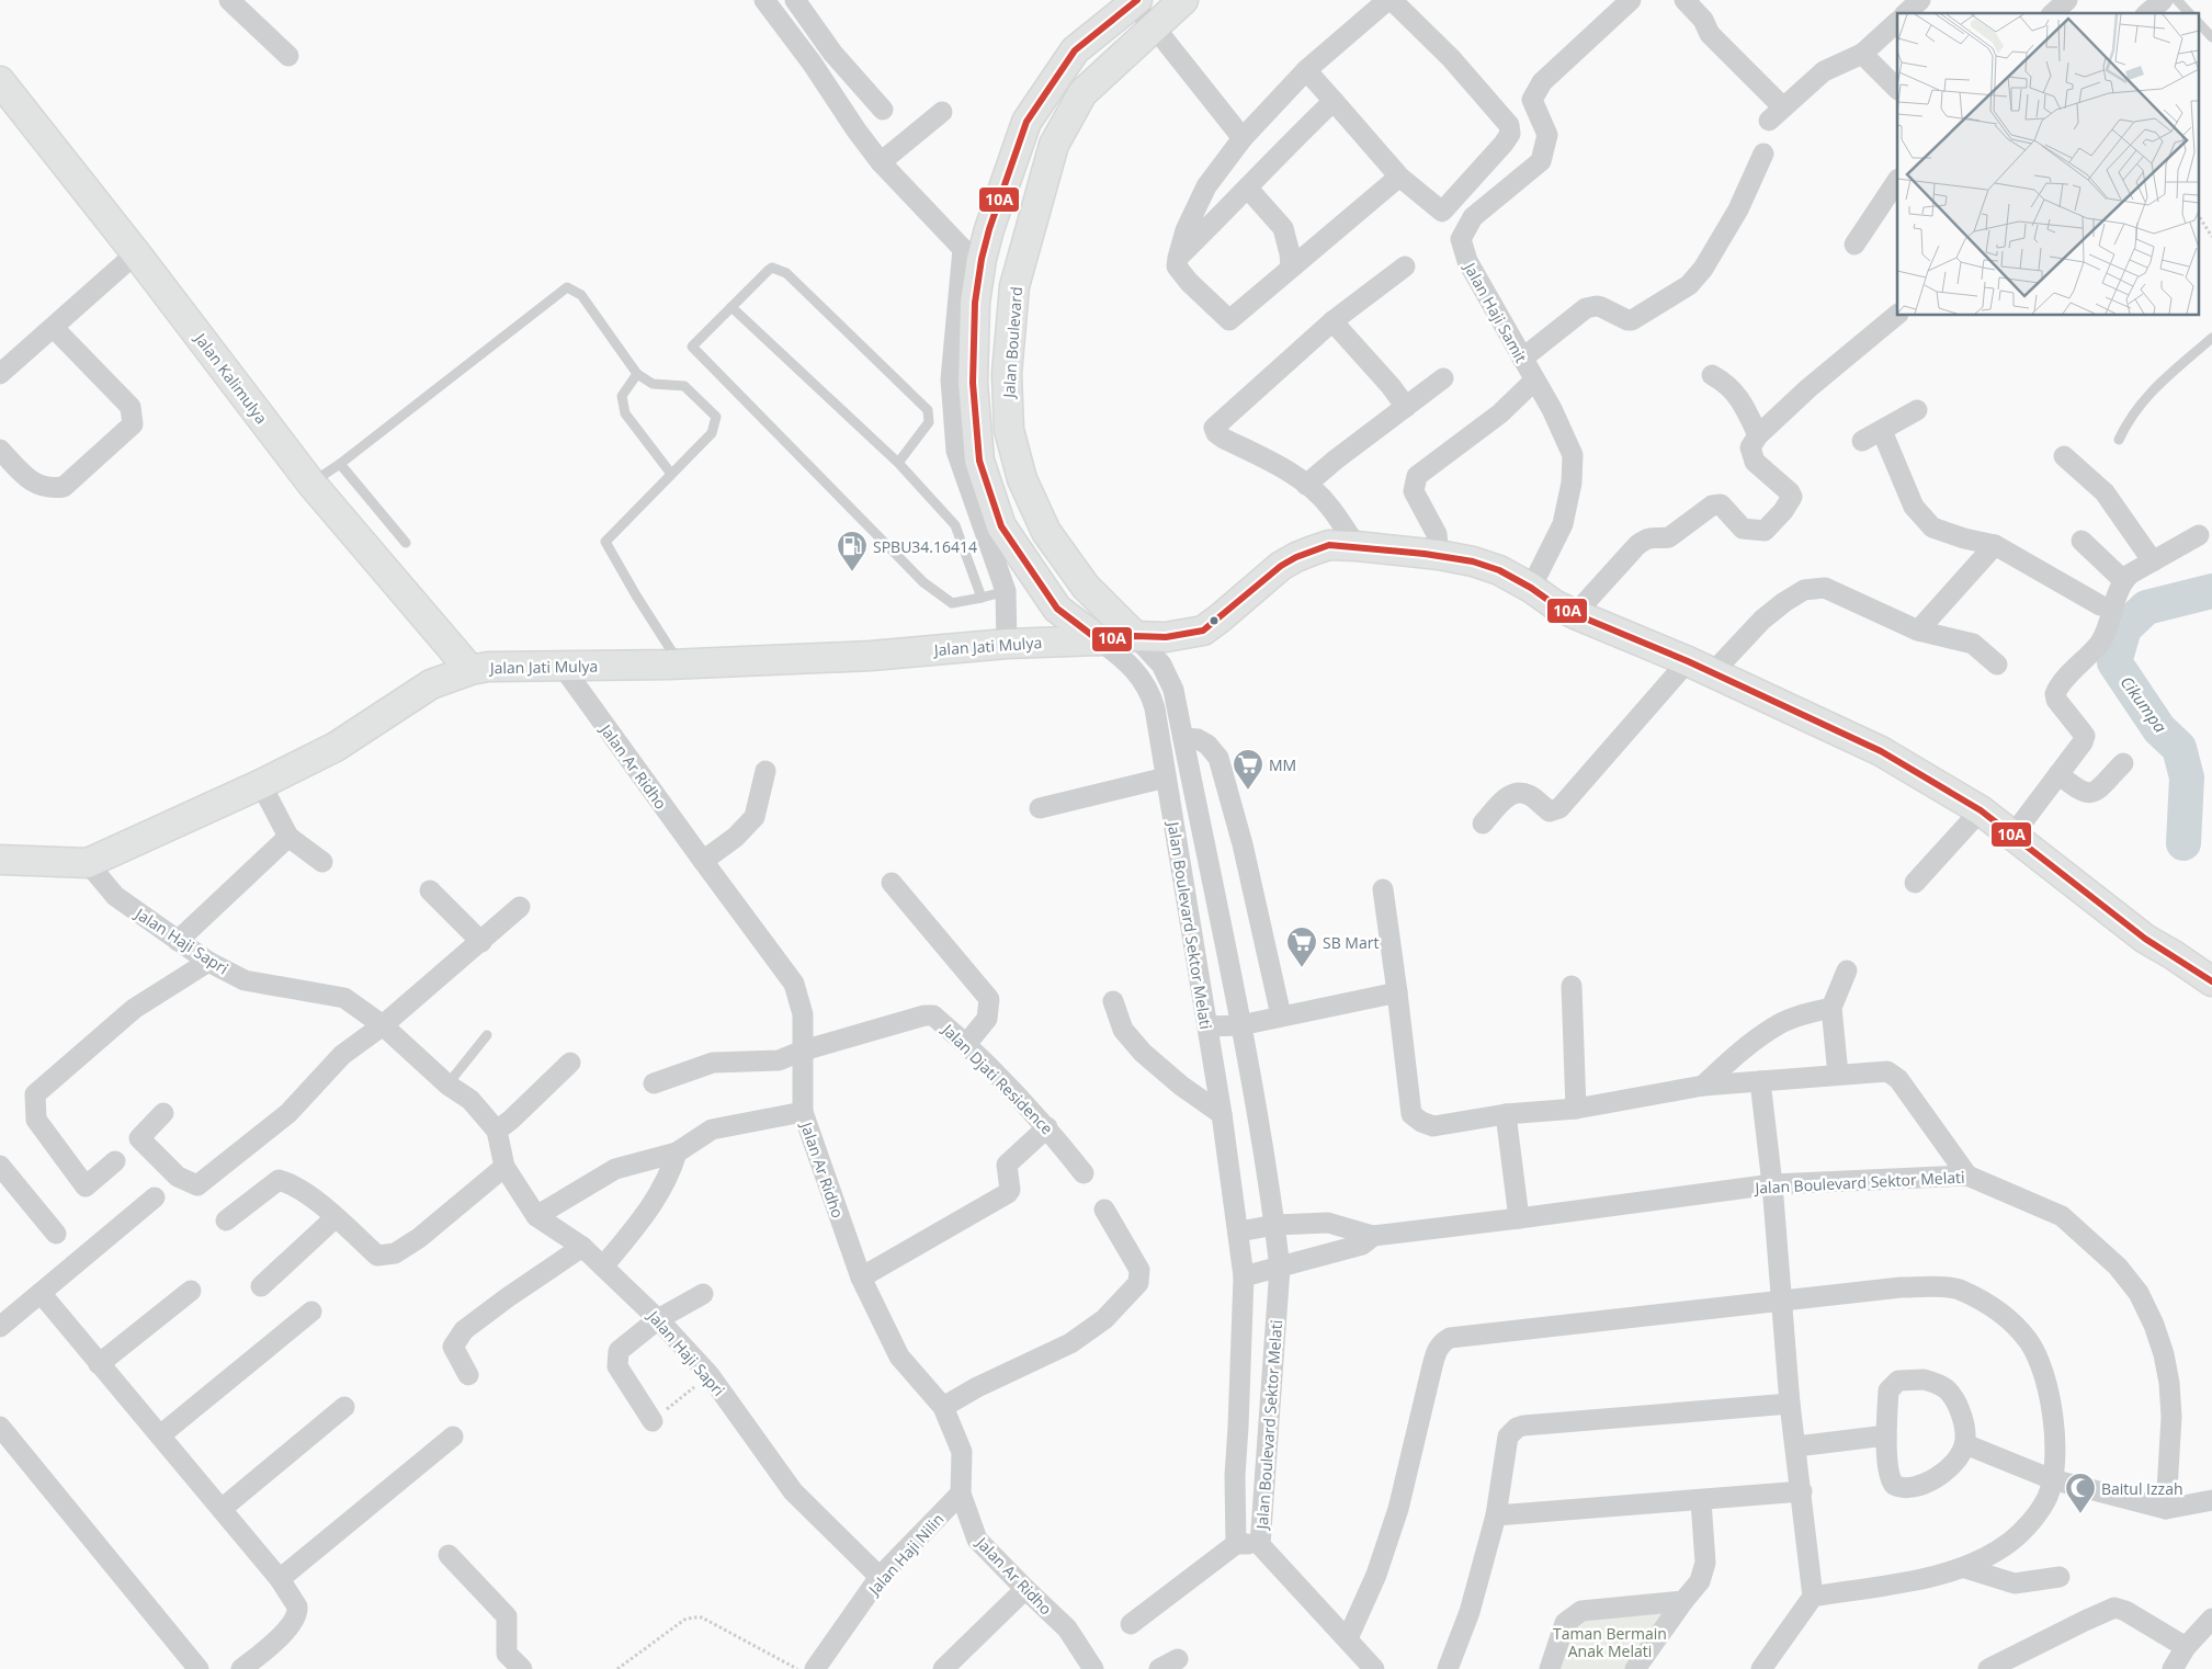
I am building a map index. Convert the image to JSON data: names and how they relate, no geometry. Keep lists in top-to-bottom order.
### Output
{
  "streets": {
    "main road": ["Jalan Boulevard", "Jalan Kalimulya", "Jalan Jati Mulya"],
    "street": [
      "Jalan Haji Samit",
      "Jalan Ar Ridho",
      "Jalan Boulevard Sektor Melati",
      "Jalan Haji Sapri",
      "Jalan Djati Residence",
      "Jalan Haji Nilin"
    ]
  },
  "crossings": [
    ["Jalan Haji Samit", "Jalan Jati Mulya"],
    ["Jalan Boulevard", "Jalan Jati Mulya"],
    ["Jalan Boulevard", "Jalan Boulevard Sektor Melati"],
    ["Jalan Kalimulya", "Jalan Jati Mulya"],
    ["Jalan Jati Mulya", "Jalan Ar Ridho"],
    ["Jalan Jati Mulya", "Jalan Boulevard Sektor Melati"],
    ["Jalan Jati Mulya", "Jalan Haji Sapri"],
    ["Jalan Ar Ridho", "Jalan Djati Residence"],
    ["Jalan Ar Ridho", "Jalan Haji Nilin"],
    ["Jalan Haji Sapri", "Jalan Haji Nilin"]
  ],
  "water": ["Cikumpa"],
  "parks": ["Taman Bermain Anak Melati"],
  "places": {
    "fuel station": ["SPBU34.16414"],
    "supermarket": ["MM", "SB Mart"],
    "mosque": ["Baitul Izzah"]
  },
  "lines": ["transit line 10A"]
}
